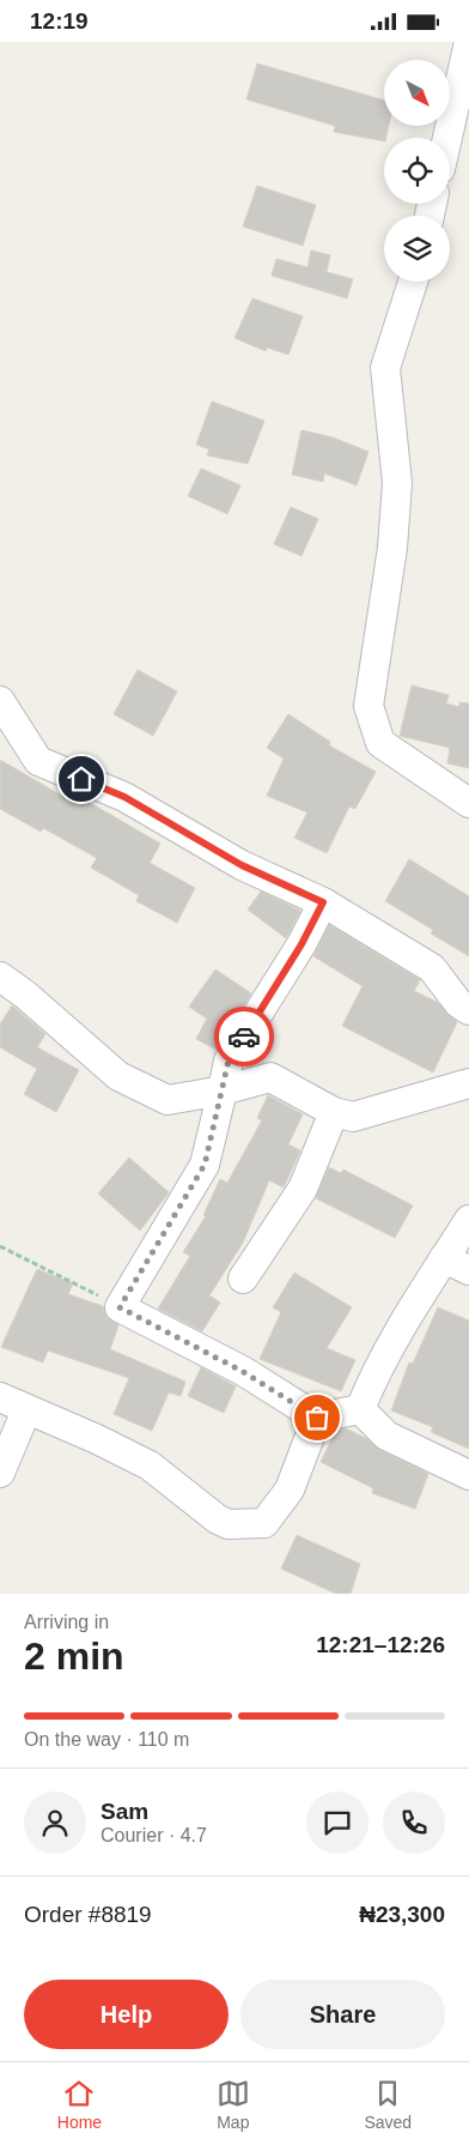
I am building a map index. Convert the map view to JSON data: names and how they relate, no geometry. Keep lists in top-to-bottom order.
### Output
{
  "north": "bottom right",
  "page": {
    "status": "12:19",
    "heading": ["2 min", "Arriving in", "12:21–12:26"],
    "panel": [
      "Sam",
      "Courier · 4.7",
      "Order #8819",
      "₦23,300"
    ],
    "bar": "On the way · 110 m",
    "buttons": ["Help", "Share"],
    "tabs": ["Home", "Map", "Saved"]
  }
}
